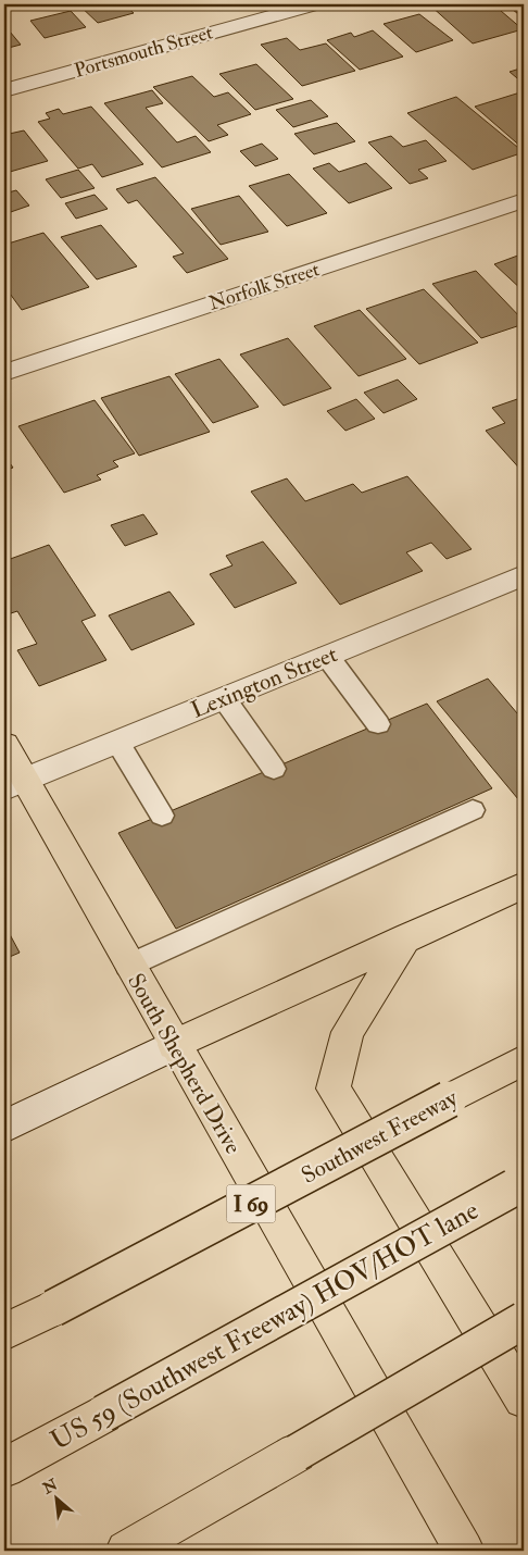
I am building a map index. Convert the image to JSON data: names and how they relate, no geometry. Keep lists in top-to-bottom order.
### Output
{
  "streets": {
    "main road": [
      "South Shepherd Drive",
      "Southwest Freeway",
      "I 69",
      "US 59 (Southwest Freeway) HOV/HOT lane"
    ],
    "street": ["Portsmouth Street", "Norfolk Street", "Lexington Street"]
  },
  "crossings": [
    ["Lexington Street", "South Shepherd Drive"]
  ],
  "north": "top left"
}
